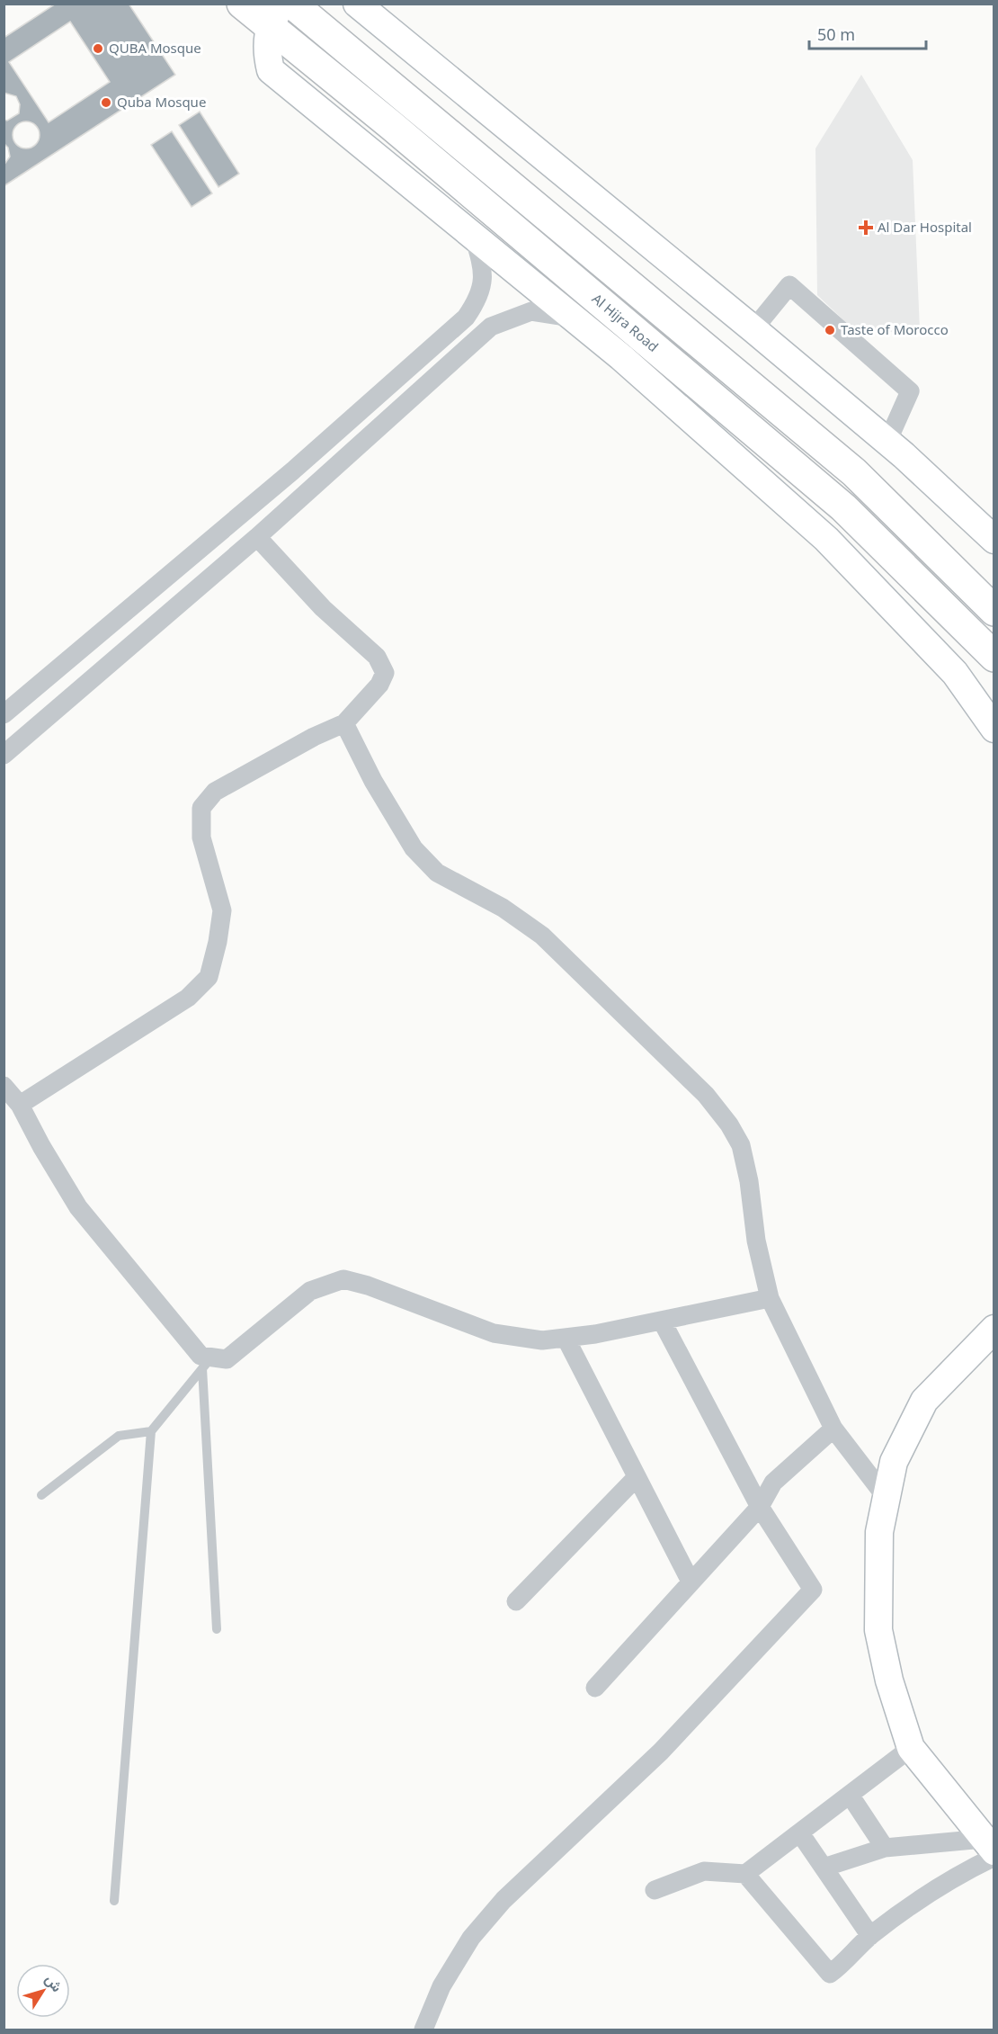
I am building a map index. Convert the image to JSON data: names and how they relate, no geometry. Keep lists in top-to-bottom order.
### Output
{
  "streets": {
    "highway": ["Al Hijra Road"]
  },
  "places": {
    "other": ["QUBA Mosque", "Quba Mosque", "Taste of Morocco"],
    "health": ["Al Dar Hospital"]
  },
  "scale_bar": "50 m",
  "north": "top right"
}
